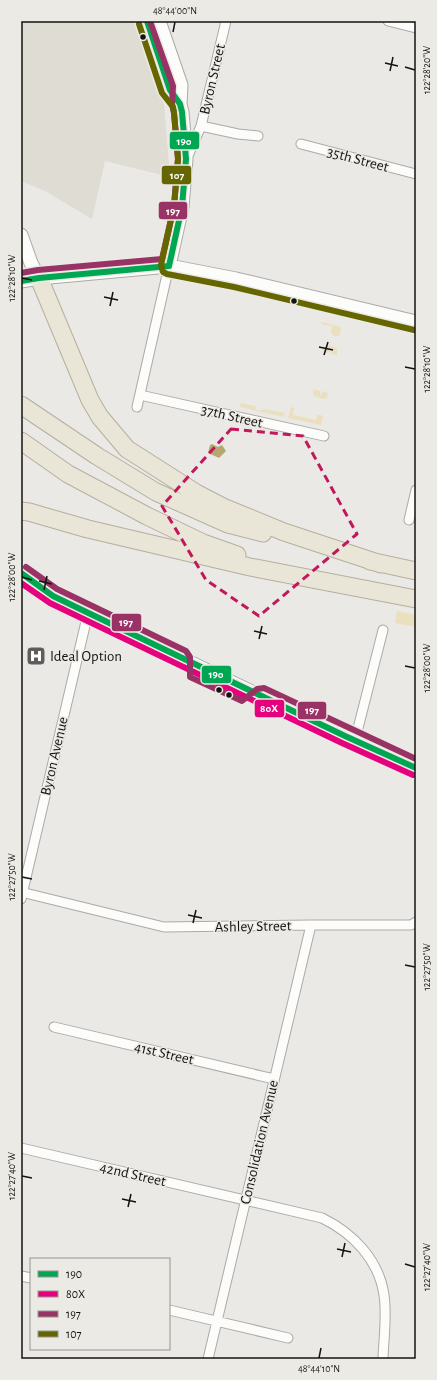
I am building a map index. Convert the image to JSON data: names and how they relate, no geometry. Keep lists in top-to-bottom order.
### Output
{
  "streets": {
    "street": [
      "Byron Street",
      "35th Street",
      "37th Street",
      "Byron Avenue",
      "Ashley Street",
      "41st Street",
      "Consolidation Avenue",
      "42nd Street"
    ]
  },
  "crossings": [
    ["Byron Avenue", "Ashley Street"],
    ["Ashley Street", "Consolidation Avenue"],
    ["41st Street", "Consolidation Avenue"],
    ["Consolidation Avenue", "42nd Street"]
  ],
  "places": {
    "hospital": ["Ideal Option"]
  },
  "lines": [
    "transit line 190",
    "transit line 197",
    "transit line 107",
    "transit line 80X"
  ],
  "legend": [
    "190",
    "80X",
    "197",
    "107"
  ],
  "coordinates": [
    "48°44'00\"N",
    "122°28'20\"W",
    "122°28'10\"W",
    "122°28'00\"W",
    "122°27'50\"W",
    "122°27'40\"W",
    "48°44'10\"N"
  ]
}
